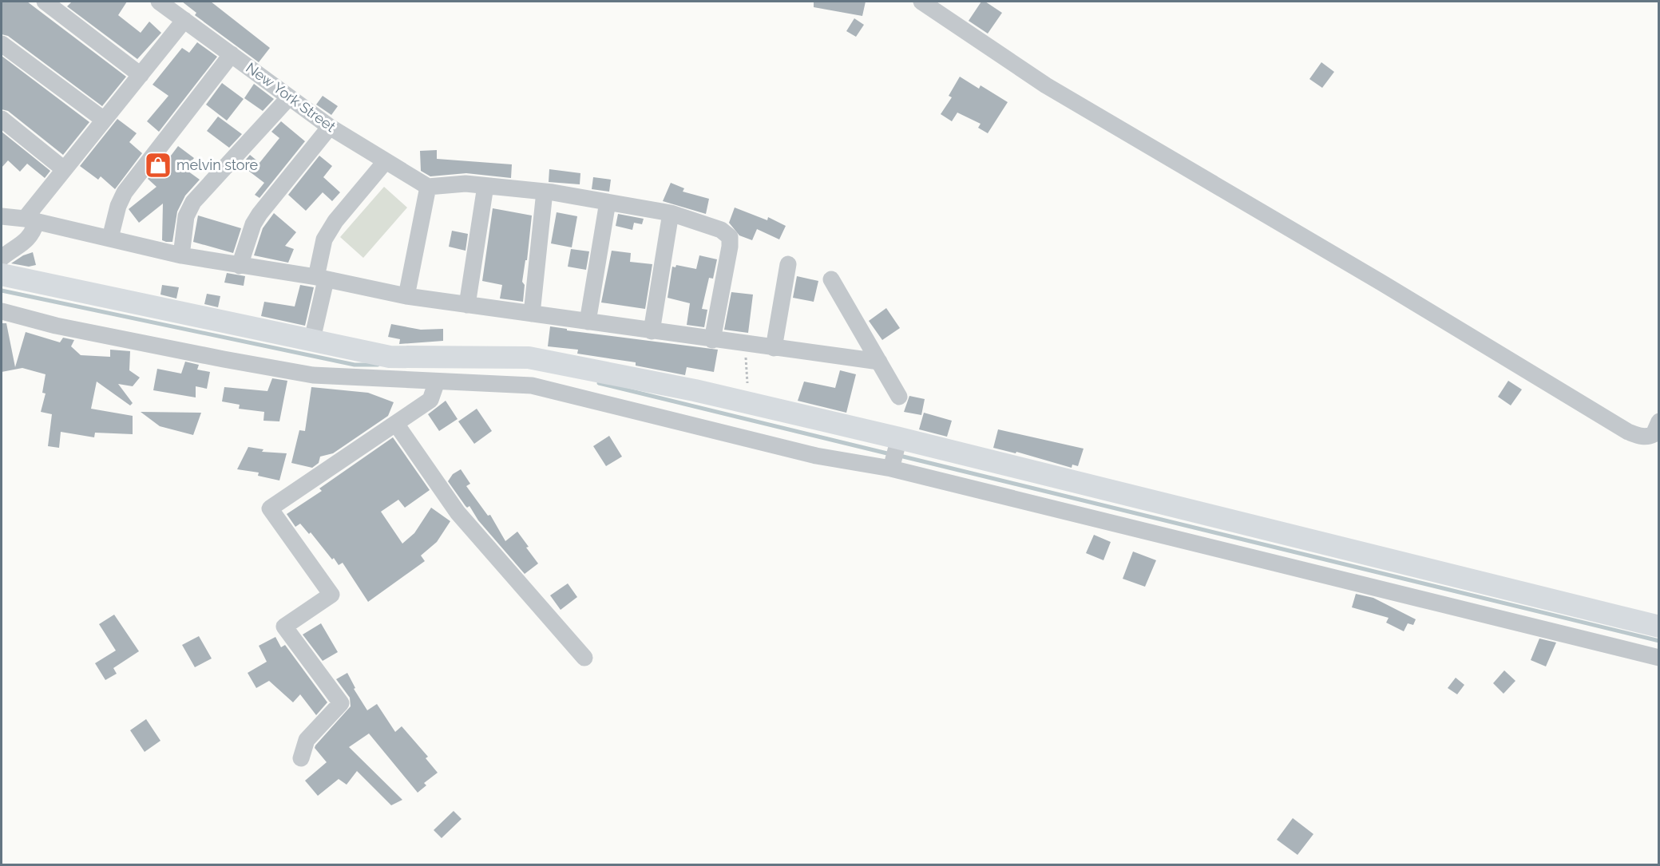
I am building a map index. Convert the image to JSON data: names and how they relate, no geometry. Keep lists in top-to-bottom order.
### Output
{
  "streets": {
    "street": ["New York Street"]
  },
  "places": {
    "shop": ["melvin store"]
  }
}
